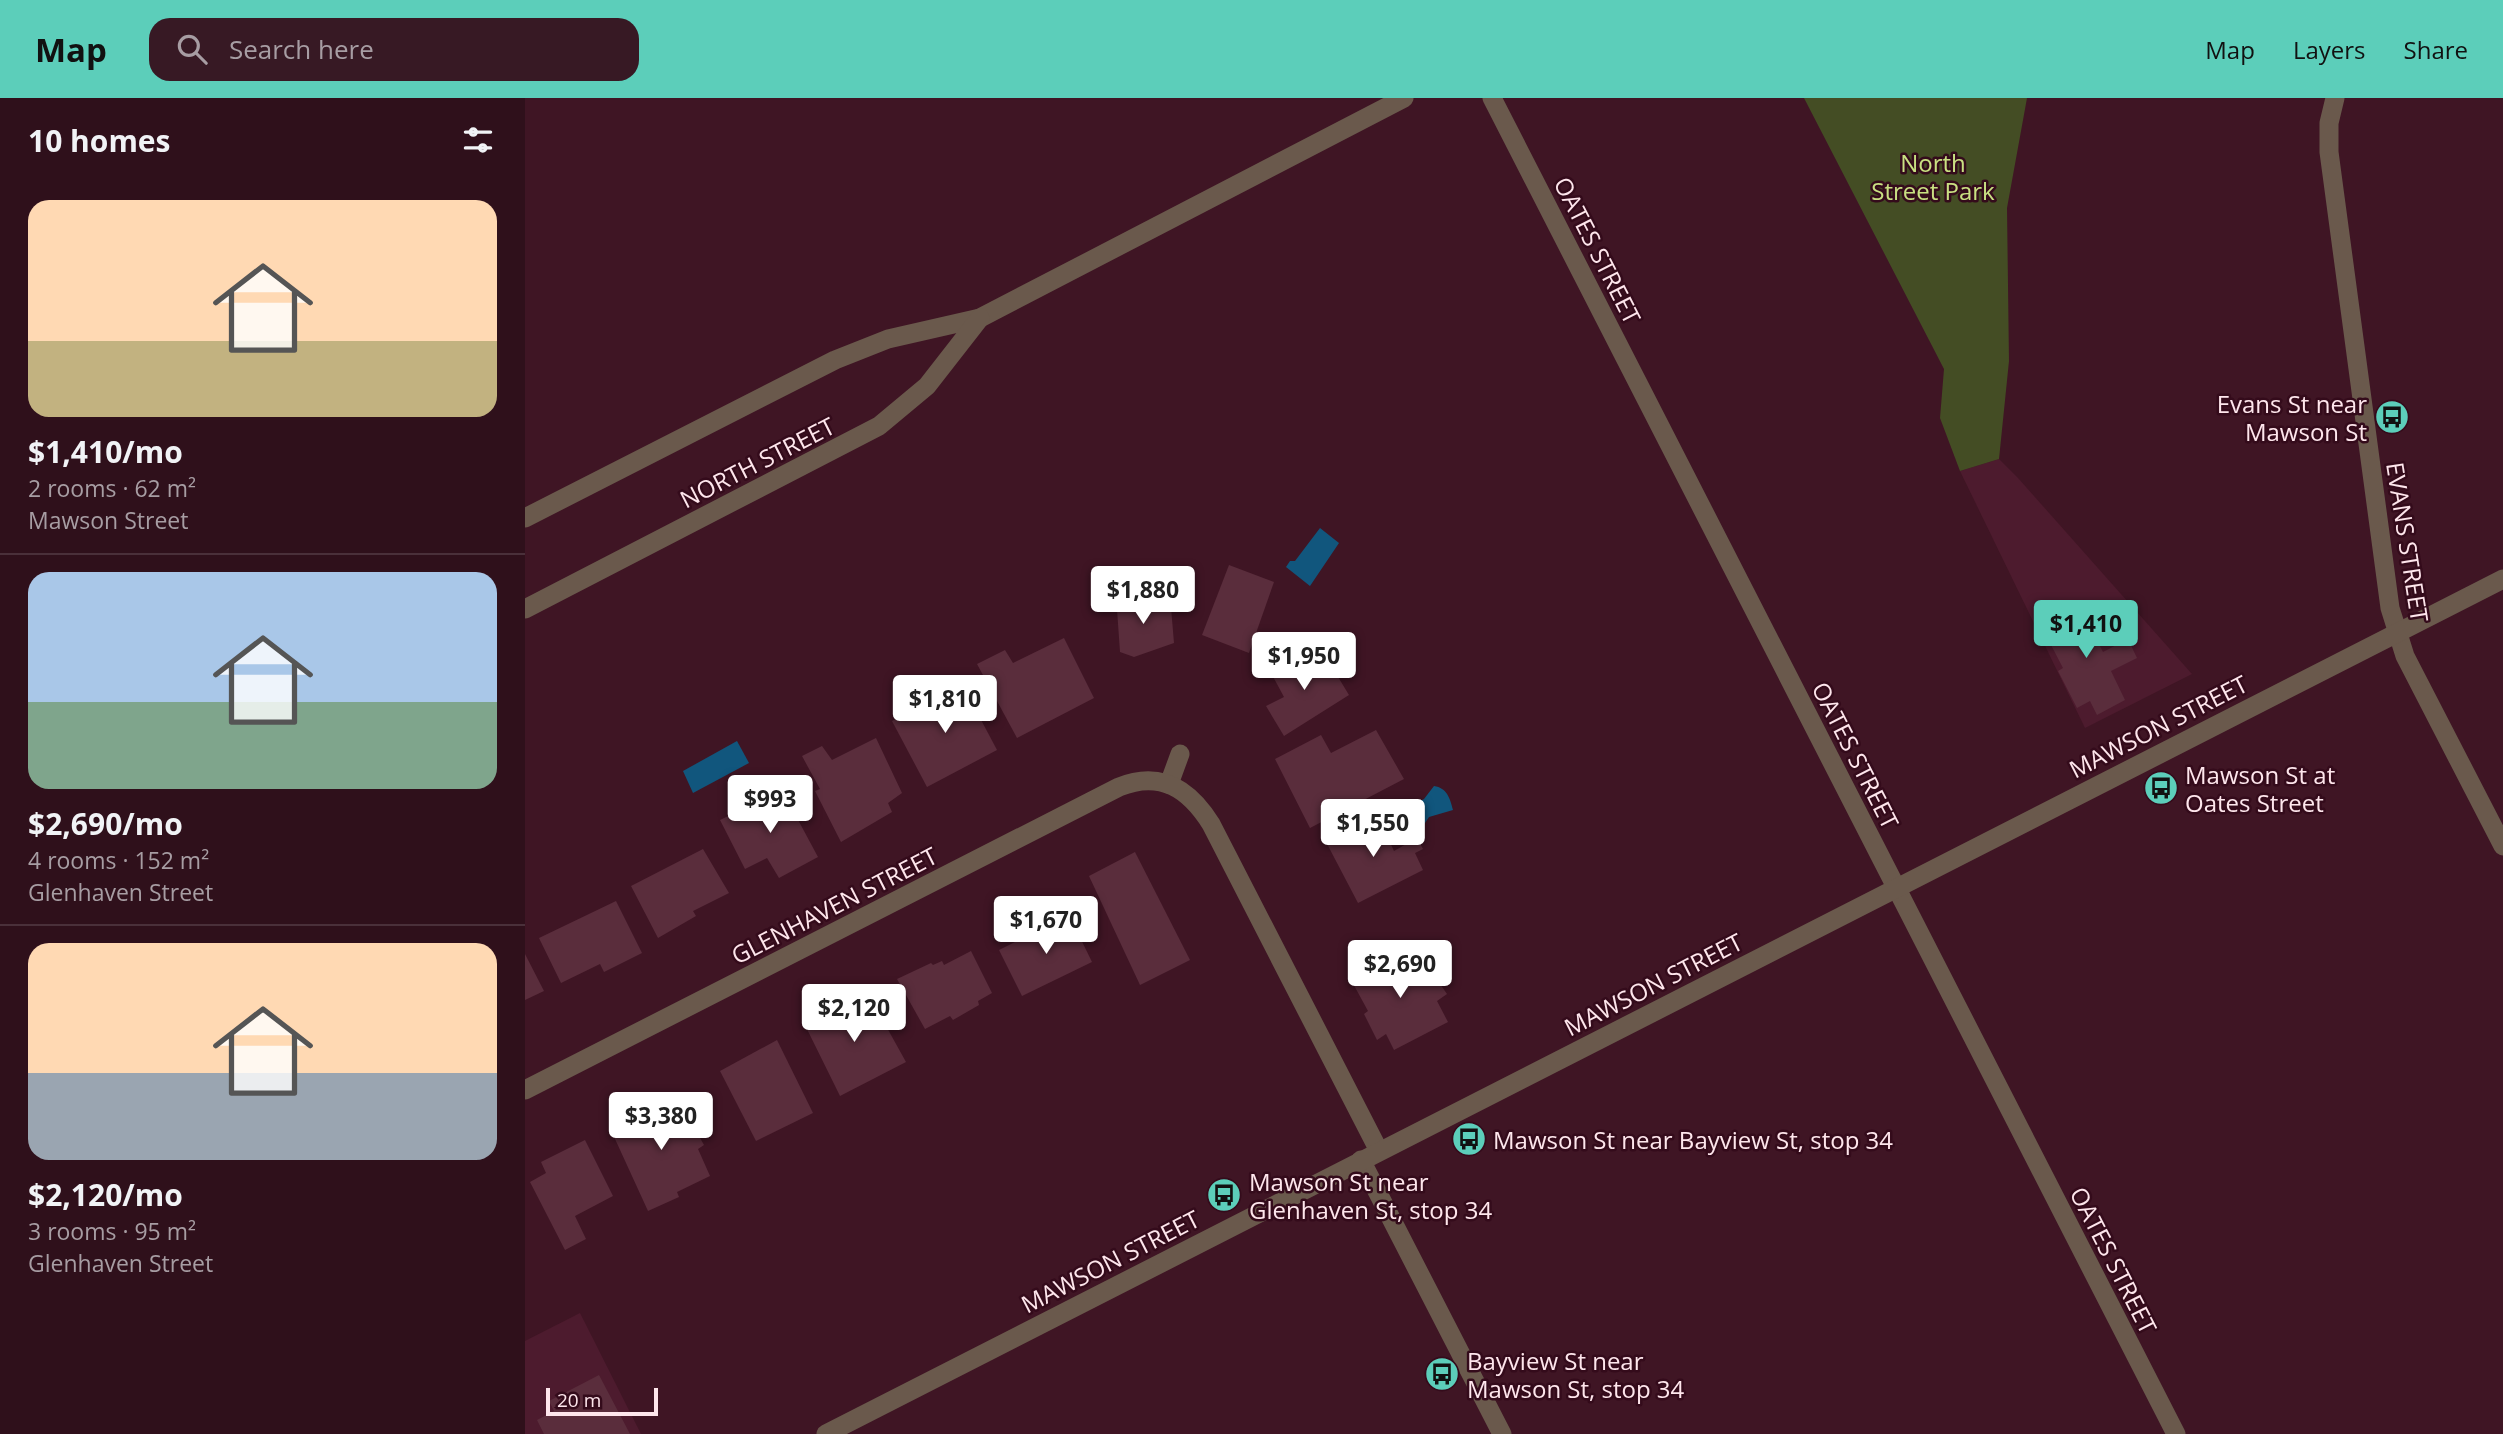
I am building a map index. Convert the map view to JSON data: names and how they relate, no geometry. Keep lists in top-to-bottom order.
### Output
{
  "streets": {
    "street": [
      "OATES STREET",
      "NORTH STREET",
      "EVANS STREET",
      "MAWSON STREET",
      "GLENHAVEN STREET"
    ]
  },
  "crossings": [
    ["OATES STREET", "MAWSON STREET"],
    ["EVANS STREET", "MAWSON STREET"]
  ],
  "parks": ["North Street Park"],
  "places": {
    "bus stop": [
      "Evans St near Mawson St",
      "Mawson St at Oates Street",
      "Mawson St near Bayview St, stop 34",
      "Mawson St near Glenhaven St, stop 34",
      "Bayview St near Mawson St, stop 34"
    ]
  },
  "scale_bar": "20 m",
  "page": {
    "header": "Map",
    "search": "Search here",
    "nav": ["Map", "Layers", "Share"],
    "heading": "10 homes",
    "list": [
      {
        "name": "$1,410/mo",
        "note": "2 rooms · 62 m² · Mawson Street"
      },
      {
        "name": "$2,690/mo",
        "note": "4 rooms · 152 m² · Glenhaven Street"
      },
      {
        "name": "$2,120/mo",
        "note": "3 rooms · 95 m² · Glenhaven Street"
      }
    ],
    "price": [
      "$1,880",
      "$1,410",
      "$1,950",
      "$1,810",
      "$993",
      "$1,550",
      "$1,670",
      "$2,690",
      "$2,120",
      "$3,380"
    ],
    "scale": "20 m"
  }
}
